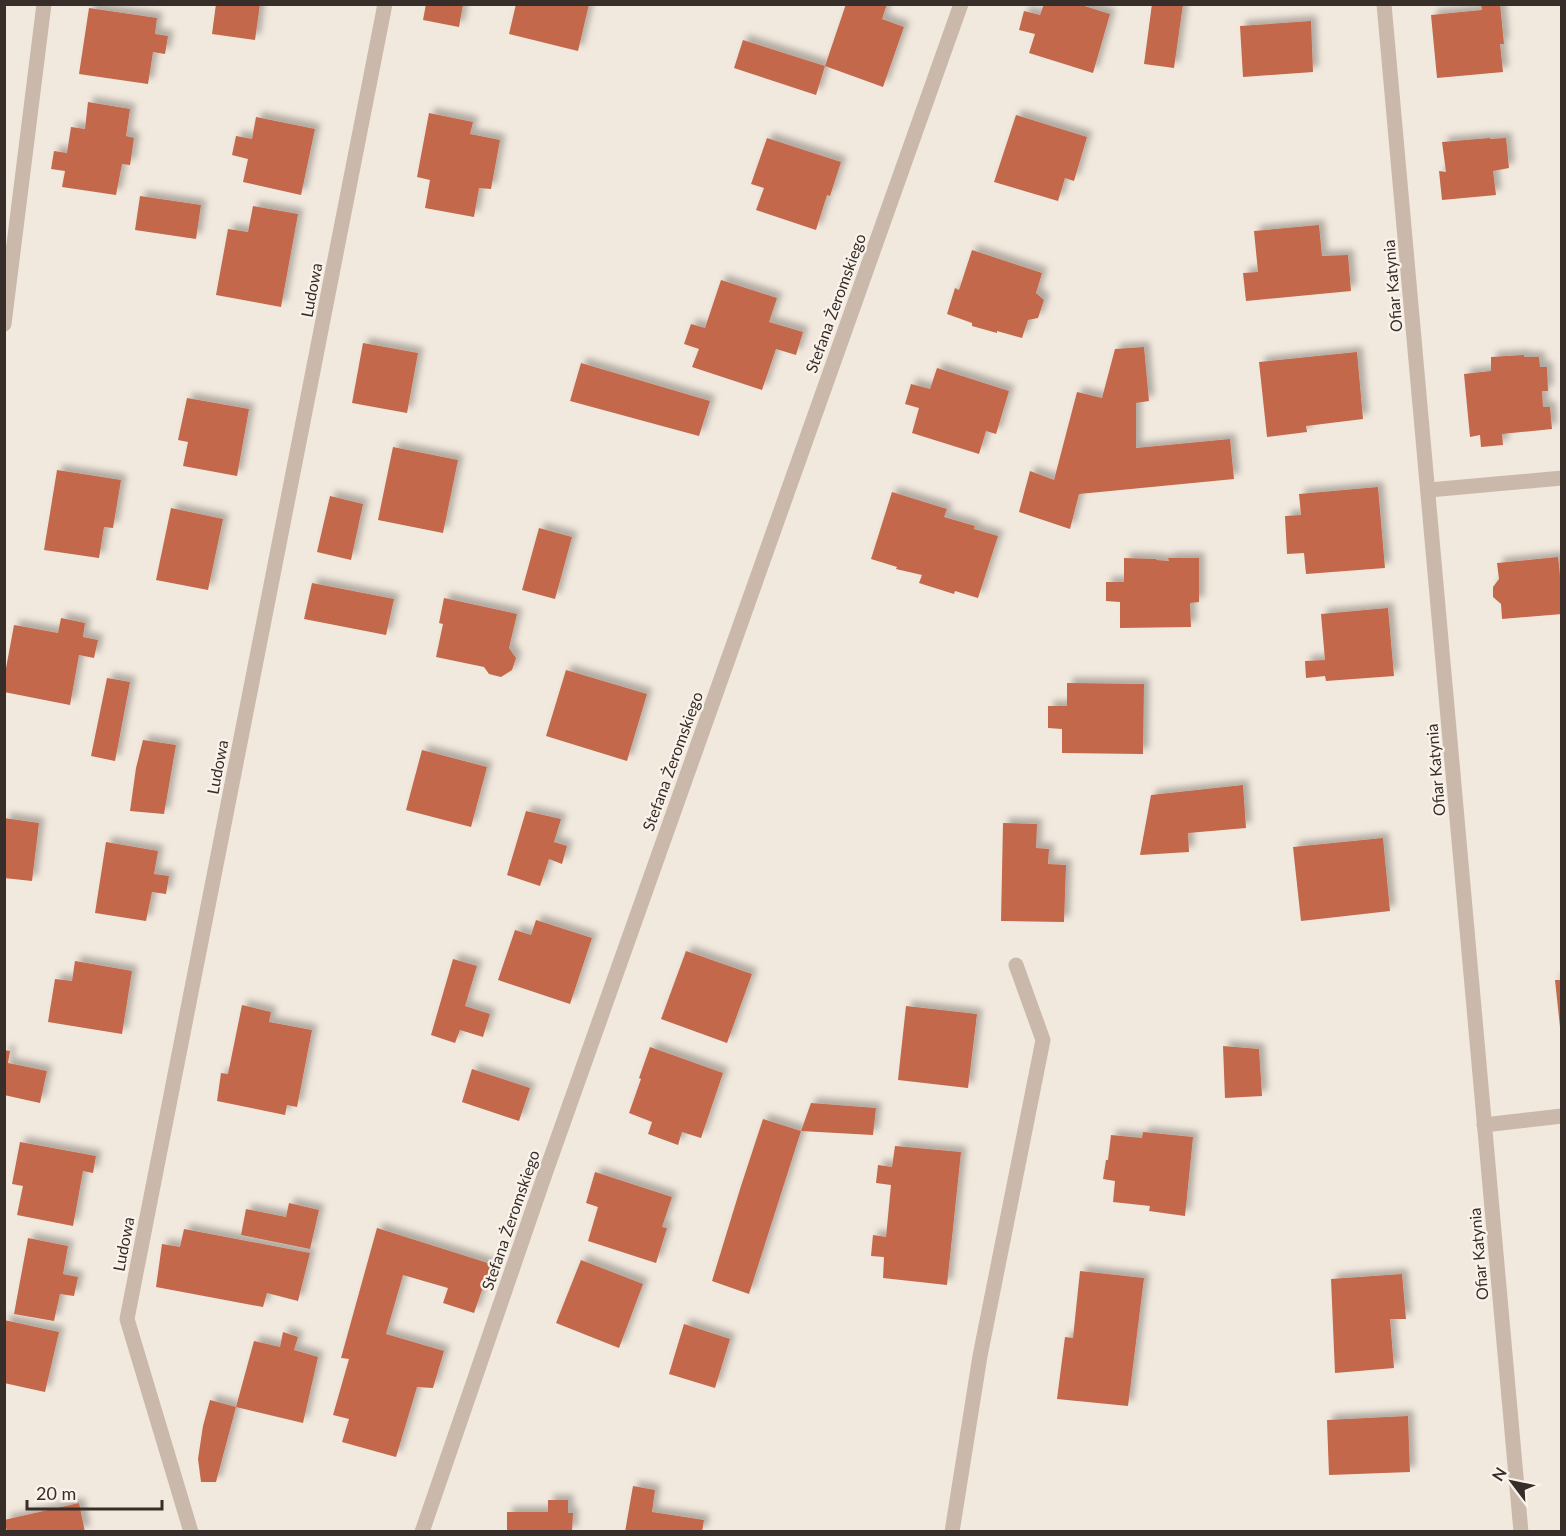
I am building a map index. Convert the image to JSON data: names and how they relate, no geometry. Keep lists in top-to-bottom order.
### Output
{
  "streets": {
    "street": ["Ofiar Katynia", "Ludowa", "Stefana Żeromskiego"]
  },
  "scale_bar": "20 m",
  "north": "top left"
}
